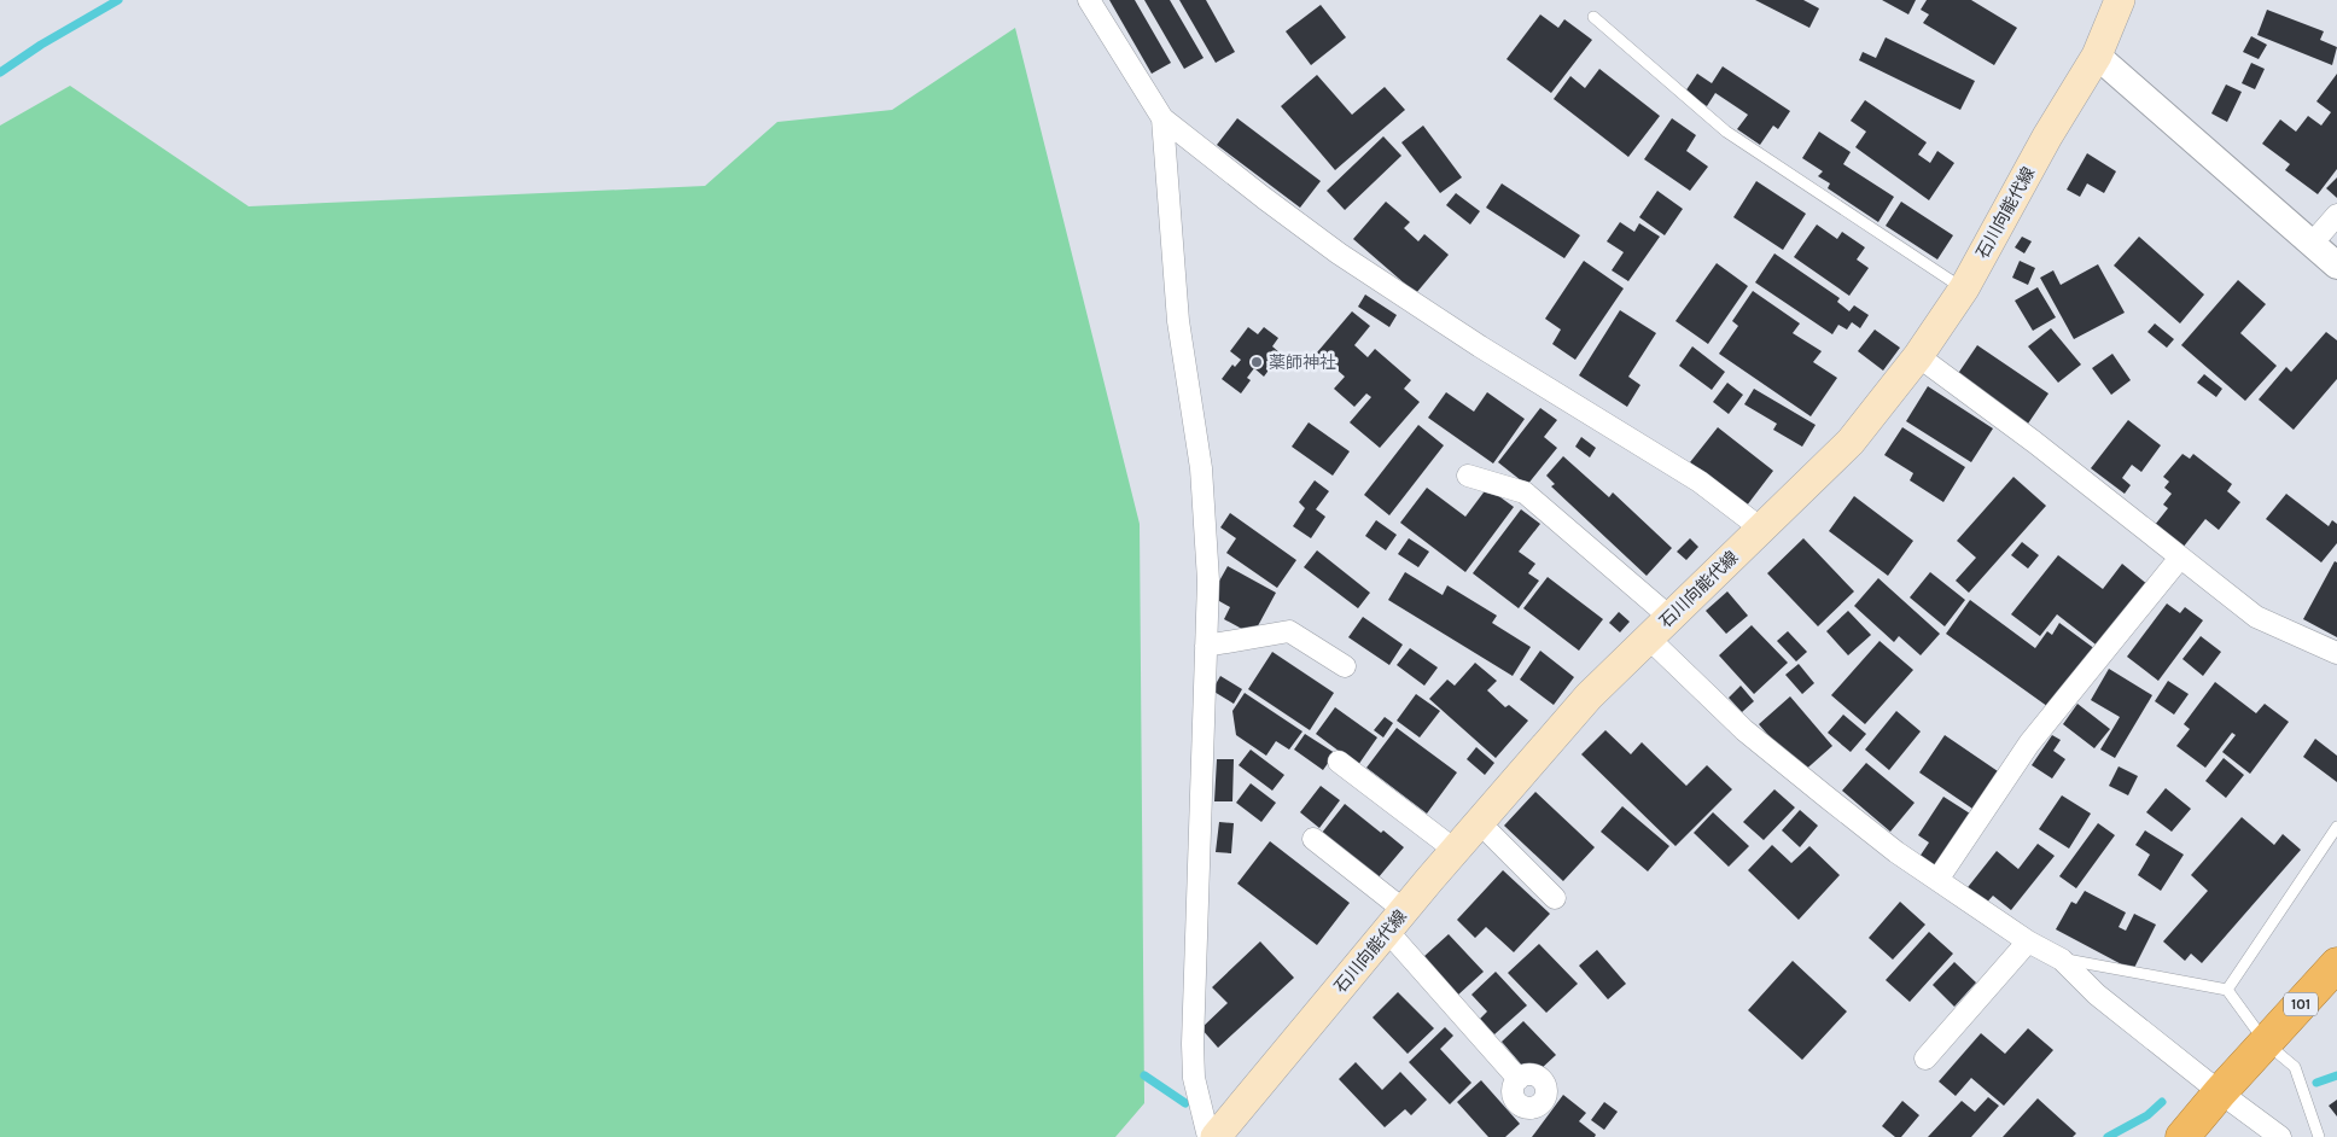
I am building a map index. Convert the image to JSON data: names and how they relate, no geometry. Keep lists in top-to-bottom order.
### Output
{
  "streets": {
    "highway": ["101"],
    "main road": ["石川向能代線"]
  },
  "places": ["薬師神社"]
}
